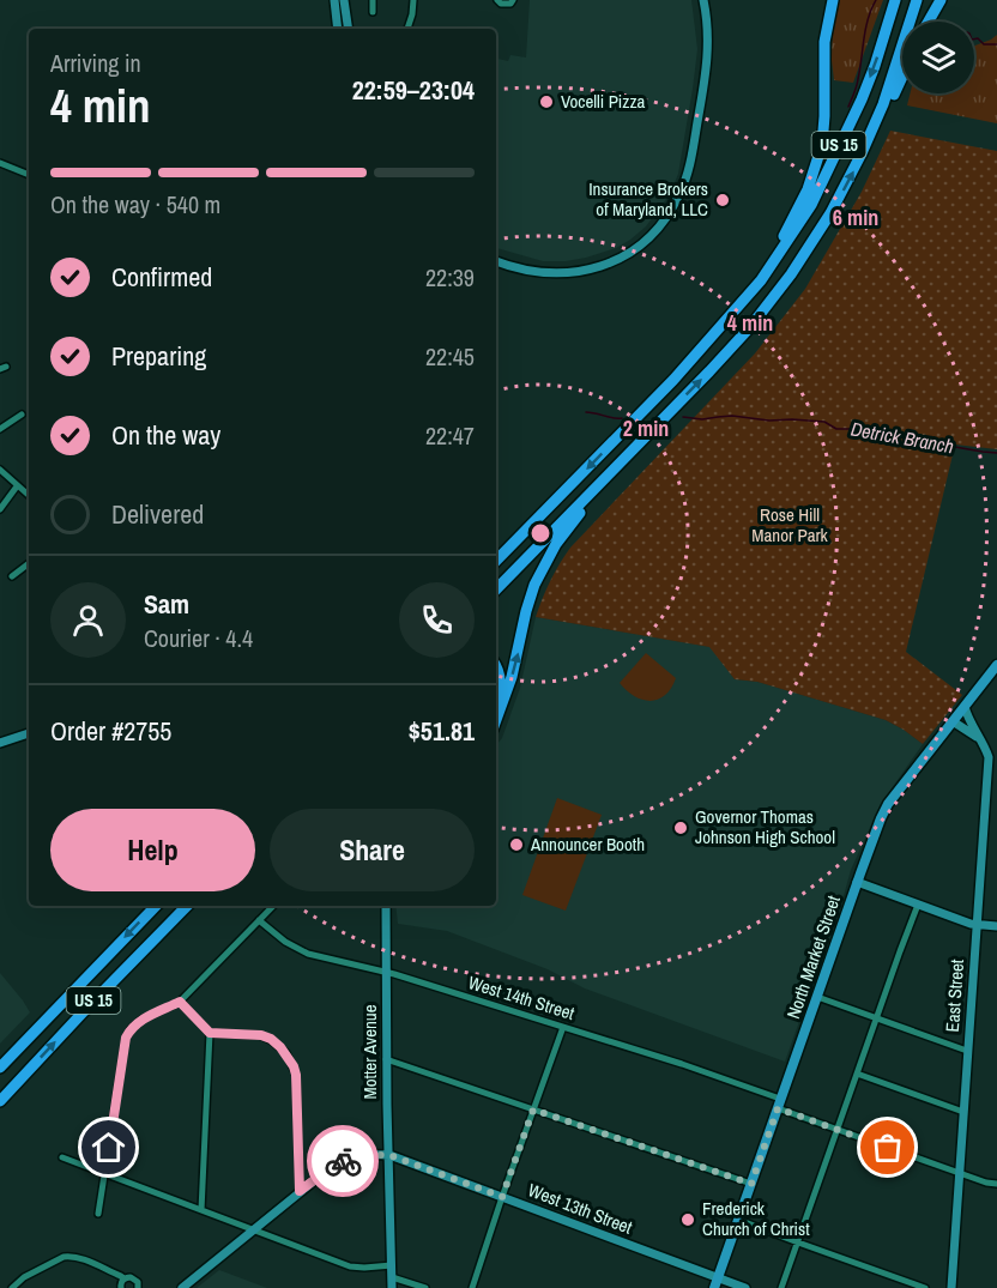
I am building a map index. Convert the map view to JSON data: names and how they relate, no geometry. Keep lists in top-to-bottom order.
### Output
{
  "streets": {
    "highway": ["US 15"],
    "main road": ["North Market Street"],
    "street": [
      "East Street",
      "West 14th Street",
      "Motter Avenue",
      "West 13th Street"
    ]
  },
  "crossings": [
    ["North Market Street", "East Street"],
    ["North Market Street", "West 14th Street"],
    ["North Market Street", "West 13th Street"],
    ["East Street", "West 14th Street"],
    ["West 14th Street", "Motter Avenue"],
    ["Motter Avenue", "West 13th Street"]
  ],
  "water": ["Detrick Branch"],
  "parks": ["Rose Hill Manor Park"],
  "places": [
    "Vocelli Pizza",
    "Insurance Brokers of Maryland, LLC",
    "Governor Thomas Johnson High School",
    "Announcer Booth",
    "Frederick Church of Christ"
  ],
  "page": {
    "heading": ["4 min", "Arriving in", "22:59–23:04"],
    "panel": [
      "Sam",
      "Courier · 4.4",
      "Order #2755",
      "$51.81"
    ],
    "bar": "On the way · 540 m",
    "list": [
      ["Confirmed", "22:39"],
      ["Preparing", "22:45"],
      ["On the way", "22:47"],
      "Delivered"
    ],
    "buttons": ["Help", "Share"]
  },
  "rings": ["6 min", "4 min", "2 min"]
}
